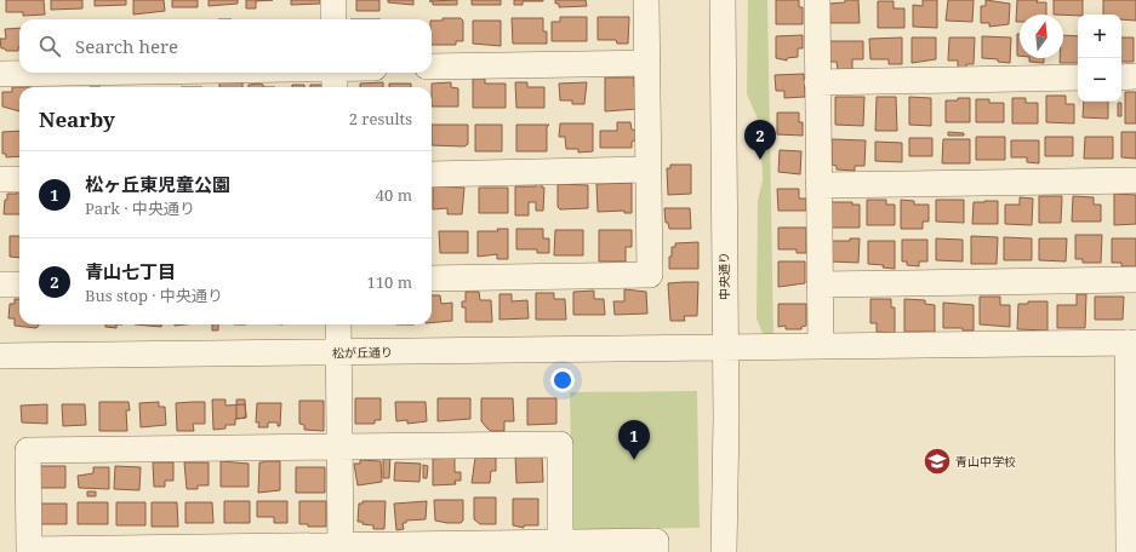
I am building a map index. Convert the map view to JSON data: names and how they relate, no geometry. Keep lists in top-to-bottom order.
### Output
{
  "streets": {
    "street": ["中央通り", "松が丘通り"]
  },
  "crossings": [
    ["中央通り", "松が丘通り"]
  ],
  "places": {
    "school or university": ["青山中学校"]
  },
  "north": "top",
  "page": {
    "map_buttons": ["+", "−"],
    "search": "Search here",
    "heading": ["Nearby", "2 results"],
    "pins": ["2", "1"],
    "list": [
      {
        "mark": "1",
        "name": "松ヶ丘東児童公園",
        "note": "Park · 中央通り",
        "value": "40 m"
      },
      {
        "mark": "2",
        "name": "青山七丁目",
        "note": "Bus stop · 中央通り",
        "value": "110 m"
      }
    ]
  }
}
